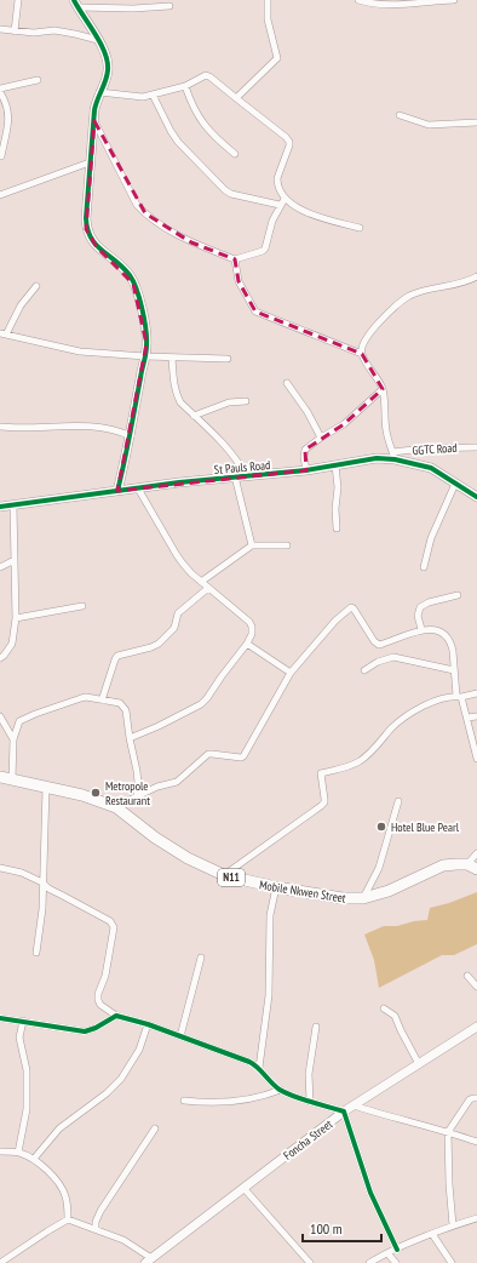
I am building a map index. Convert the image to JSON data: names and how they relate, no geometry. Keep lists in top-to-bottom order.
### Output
{
  "streets": {
    "highway": ["N11", "Mobile Nkwen Street"],
    "street": ["GGTC Road", "St Pauls Road", "Foncha Street"]
  },
  "crossings": [
    ["GGTC Road", "St Pauls Road"]
  ],
  "places": ["Metropole Restaurant", "Hotel Blue Pearl"],
  "scale_bar": "100 m"
}
